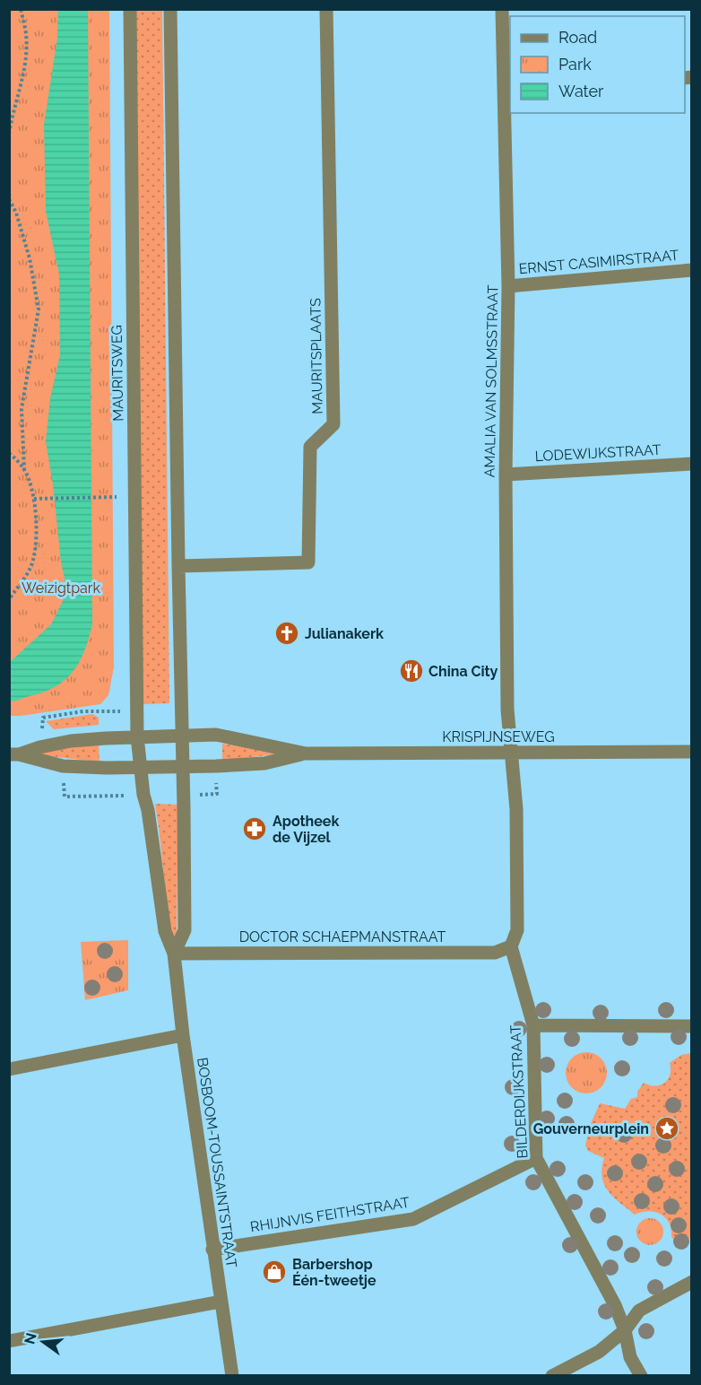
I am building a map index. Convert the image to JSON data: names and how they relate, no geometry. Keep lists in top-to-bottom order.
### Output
{
  "streets": {
    "street": [
      "ERNST CASIMIRSTRAAT",
      "MAURITSPLAATS",
      "MAURITSWEG",
      "AMALIA VAN SOLMSSTRAAT",
      "LODEWIJKSTRAAT",
      "KRISPIJNSEWEG",
      "DOCTOR SCHAEPMANSTRAAT",
      "BILDERDIJKSTRAAT",
      "BOSBOOM-TOUSSAINTSTRAAT",
      "RHIJNVIS FEITHSTRAAT"
    ]
  },
  "crossings": [
    ["ERNST CASIMIRSTRAAT", "AMALIA VAN SOLMSSTRAAT"],
    ["MAURITSWEG", "KRISPIJNSEWEG"],
    ["MAURITSWEG", "BOSBOOM-TOUSSAINTSTRAAT"],
    ["AMALIA VAN SOLMSSTRAAT", "LODEWIJKSTRAAT"],
    ["AMALIA VAN SOLMSSTRAAT", "KRISPIJNSEWEG"],
    ["AMALIA VAN SOLMSSTRAAT", "BILDERDIJKSTRAAT"],
    ["KRISPIJNSEWEG", "BILDERDIJKSTRAAT"],
    ["KRISPIJNSEWEG", "BOSBOOM-TOUSSAINTSTRAAT"],
    ["DOCTOR SCHAEPMANSTRAAT", "BILDERDIJKSTRAAT"],
    ["DOCTOR SCHAEPMANSTRAAT", "BOSBOOM-TOUSSAINTSTRAAT"],
    ["BILDERDIJKSTRAAT", "RHIJNVIS FEITHSTRAAT"],
    ["BOSBOOM-TOUSSAINTSTRAAT", "RHIJNVIS FEITHSTRAAT"]
  ],
  "parks": ["Weizigtpark"],
  "places": {
    "church": ["Julianakerk"],
    "restaurant": ["China City"],
    "pharmacy": ["Apotheek de Vijzel"],
    "place": ["Gouverneurplein"],
    "shop": ["Barbershop Één-tweetje"]
  },
  "legend": ["Road", "Park", "Water"],
  "north": "left"
}
